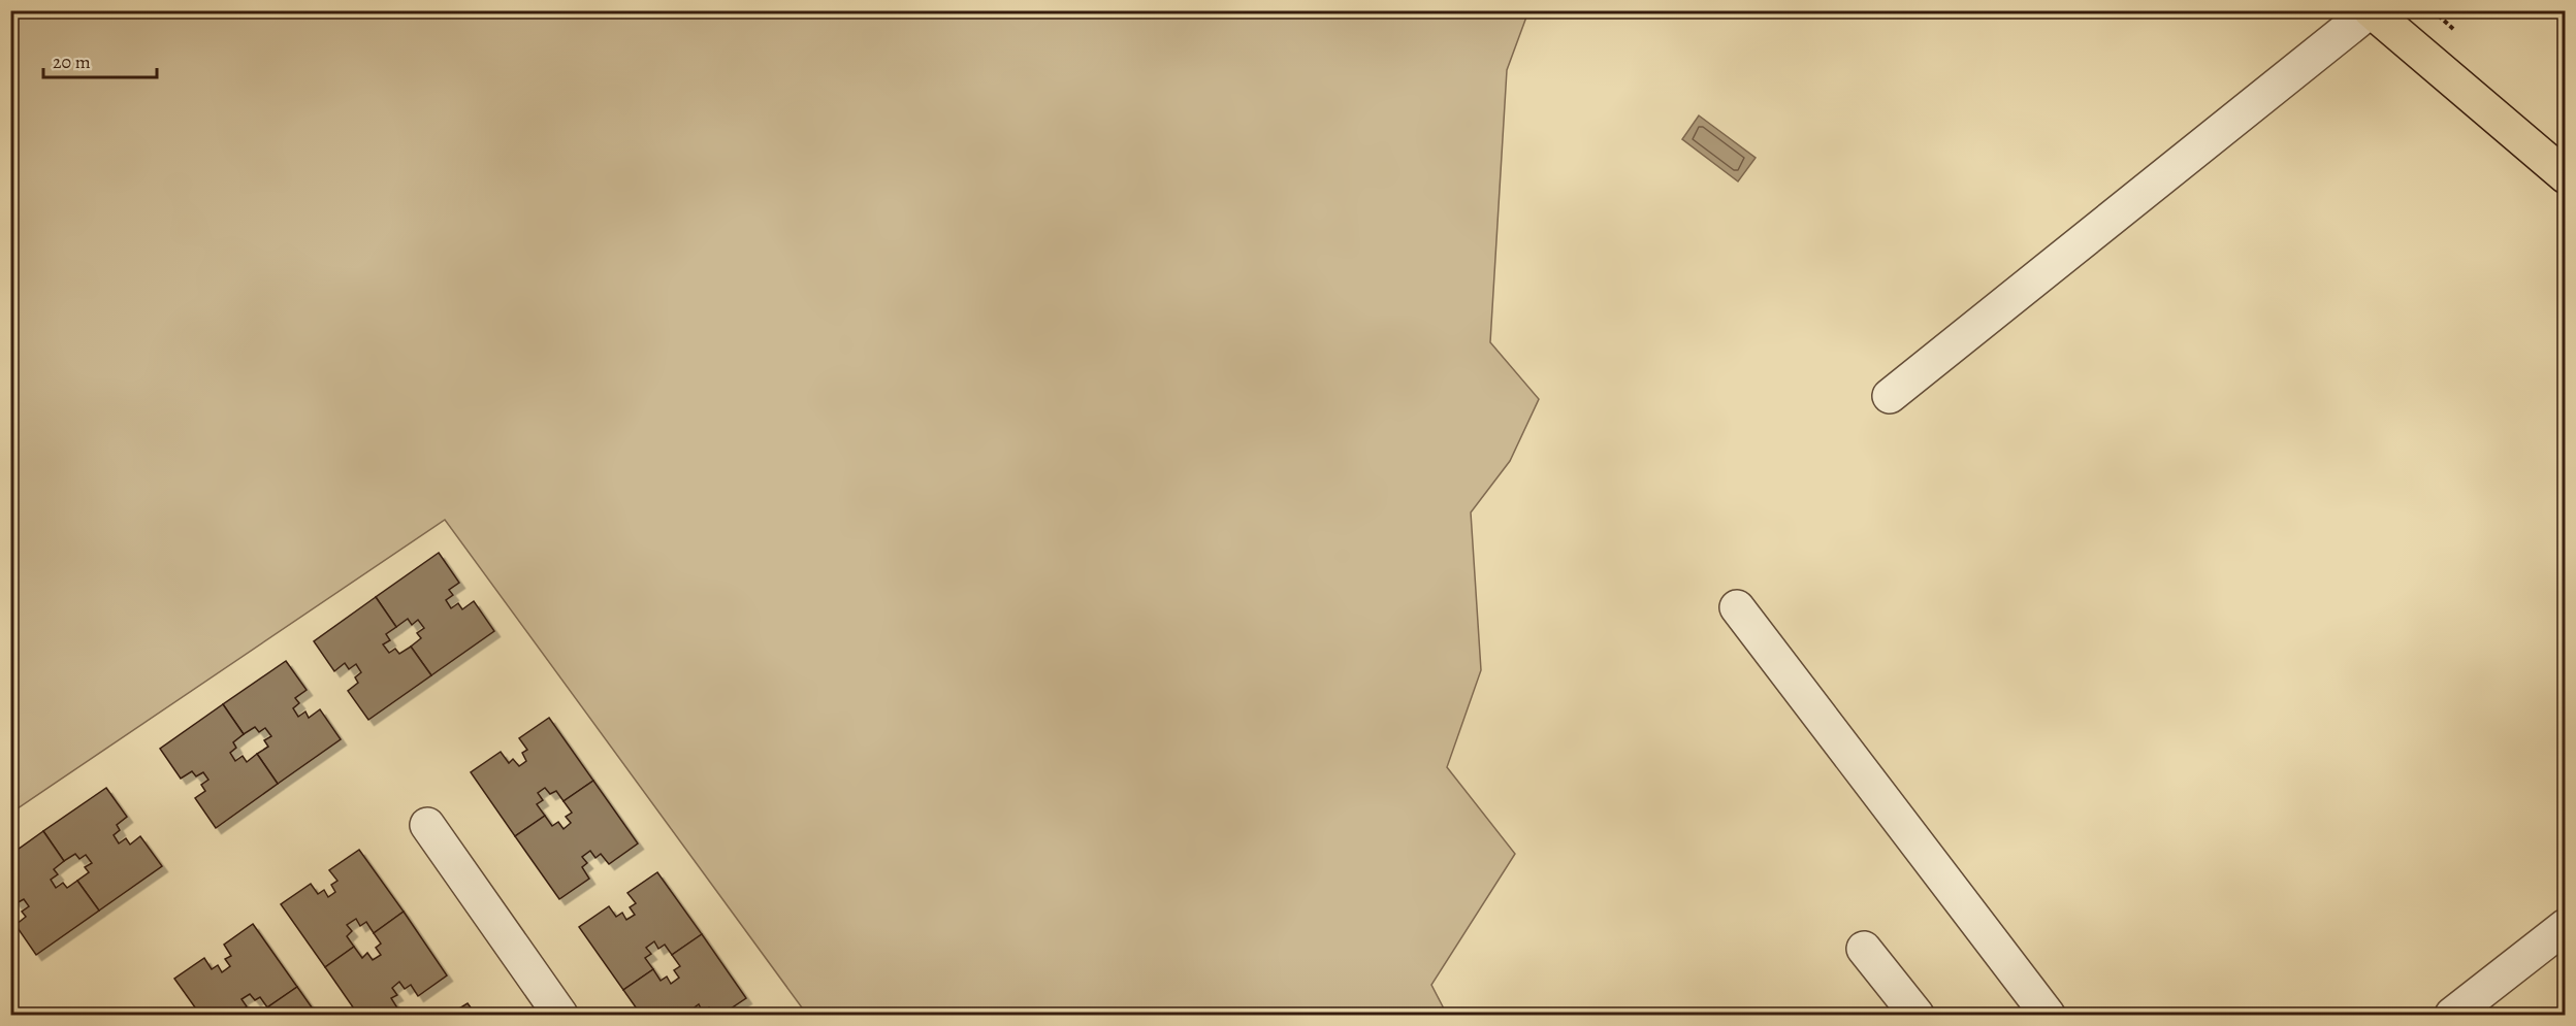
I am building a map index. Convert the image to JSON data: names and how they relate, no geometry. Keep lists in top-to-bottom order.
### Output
{
  "scale_bar": "20 m"
}
